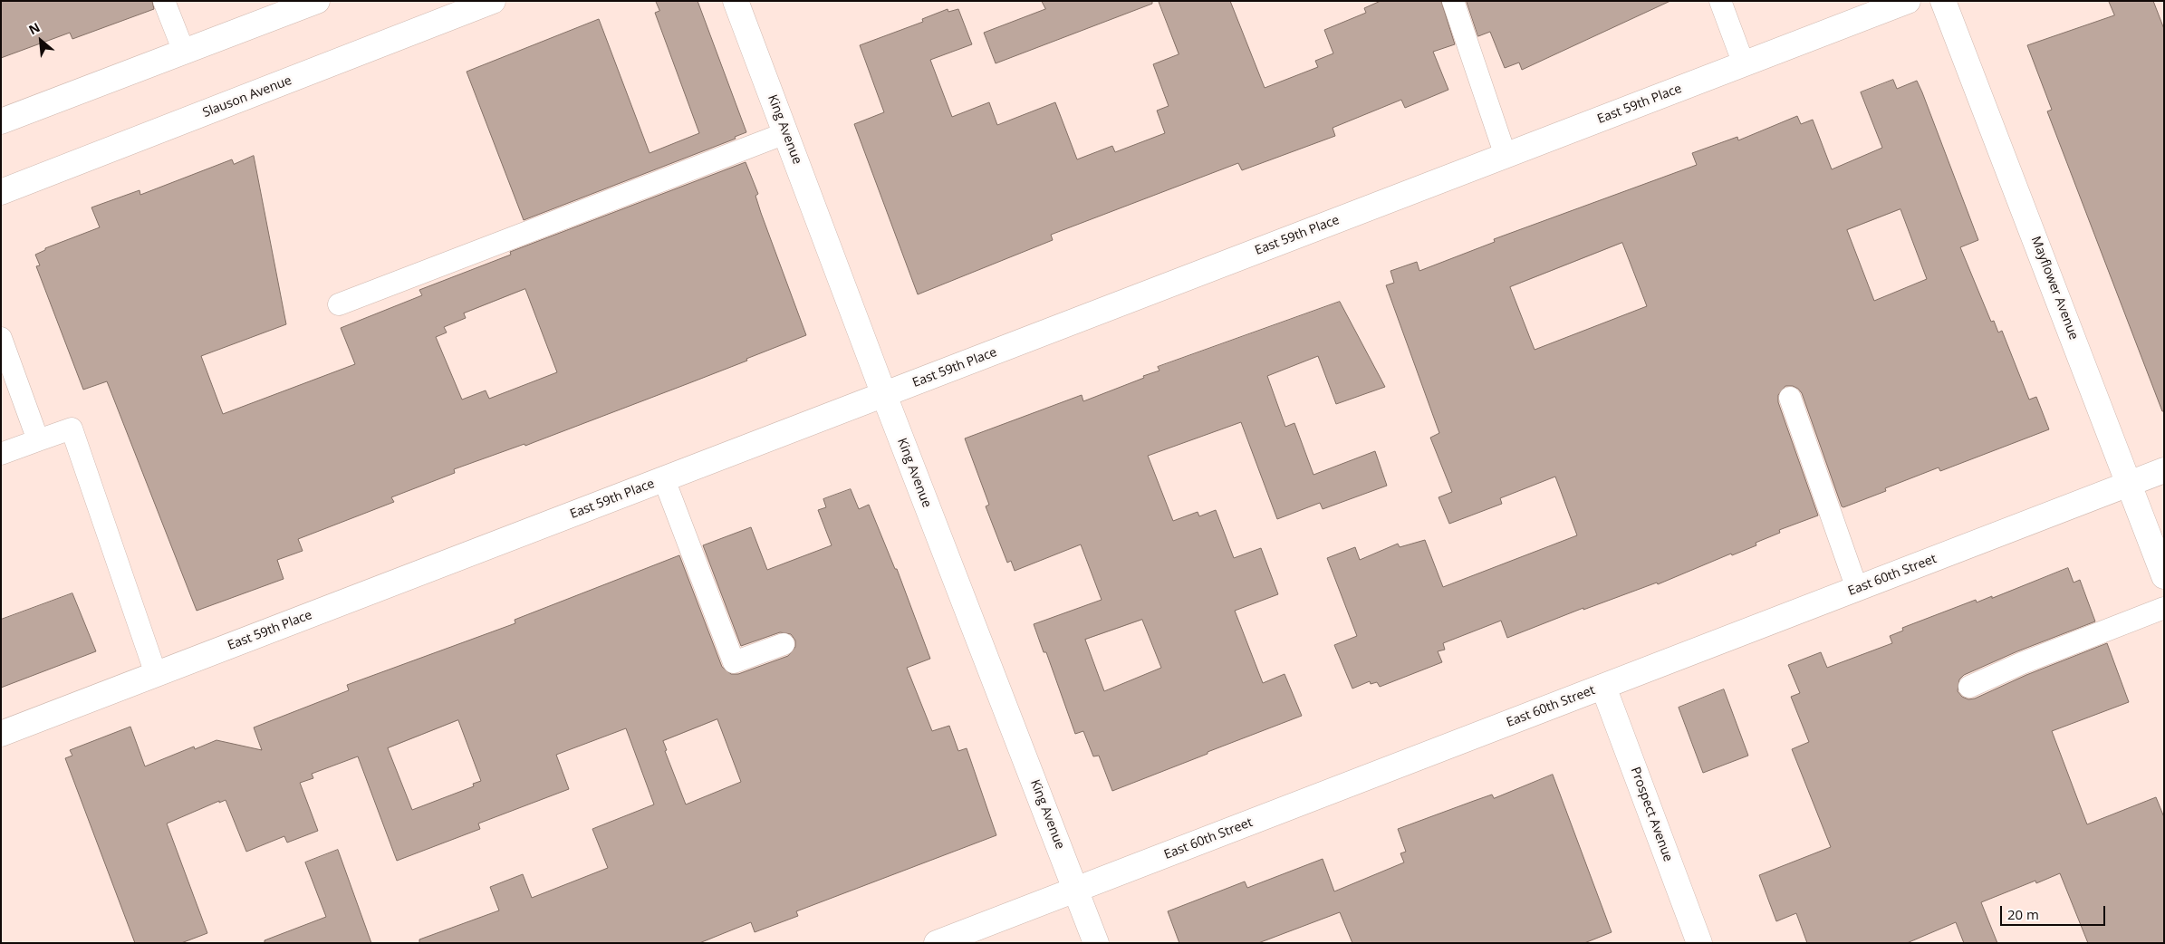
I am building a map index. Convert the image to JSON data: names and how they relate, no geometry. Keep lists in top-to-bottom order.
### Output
{
  "streets": {
    "street": [
      "Slauson Avenue",
      "East 59th Place",
      "King Avenue",
      "Mayflower Avenue",
      "East 60th Street",
      "Prospect Avenue"
    ]
  },
  "crossings": [
    ["East 59th Place", "King Avenue"],
    ["King Avenue", "East 60th Street"],
    ["Mayflower Avenue", "East 60th Street"],
    ["East 60th Street", "Prospect Avenue"]
  ],
  "scale_bar": "20 m",
  "north": "top left"
}
